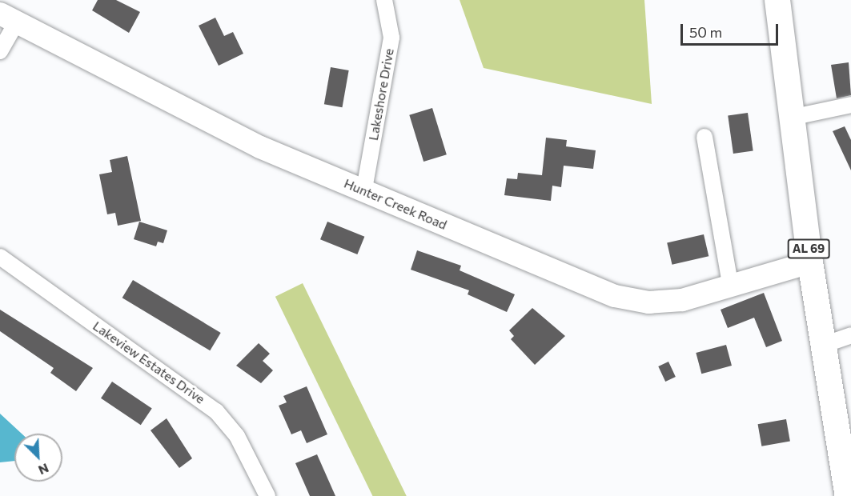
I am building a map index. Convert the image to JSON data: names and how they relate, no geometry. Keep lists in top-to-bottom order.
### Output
{
  "streets": {
    "main road": ["Hunter Creek Road", "AL 69"],
    "street": ["Lakeshore Drive", "Lakeview Estates Drive"]
  },
  "crossings": [
    ["Lakeshore Drive", "Hunter Creek Road"],
    ["Hunter Creek Road", "AL 69"]
  ],
  "scale_bar": "50 m",
  "north": "bottom right"
}
